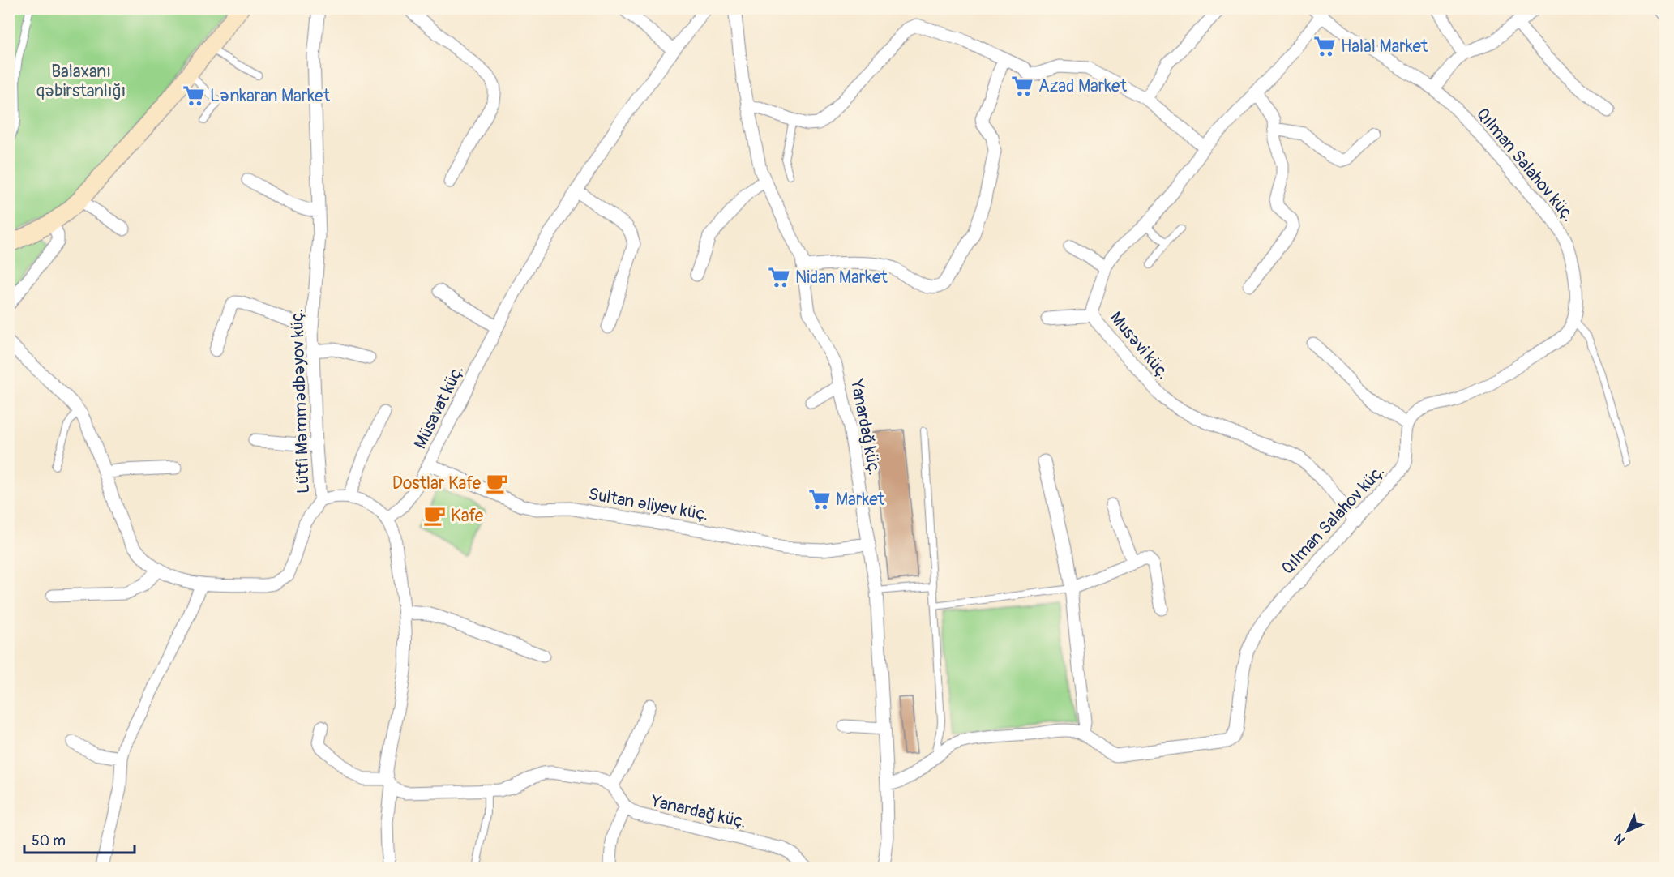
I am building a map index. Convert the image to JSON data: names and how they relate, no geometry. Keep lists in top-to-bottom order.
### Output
{
  "streets": {
    "street": [
      "Qılman Salahov küç.",
      "Musəvi küç.",
      "Lütfi Məmmədbəyov küç.",
      "Müsavat küç.",
      "Yanardağ küç.",
      "Sultan Əliyev küç."
    ]
  },
  "crossings": [
    ["Qılman Salahov küç.", "Musəvi küç."],
    ["Qılman Salahov küç.", "Yanardağ küç."],
    ["Müsavat küç.", "Sultan Əliyev küç."],
    ["Yanardağ küç.", "Sultan Əliyev küç."]
  ],
  "parks": ["Balaxanı qəbirstanlığı"],
  "places": {
    "supermarket": [
      "Halal Market",
      "Azad Market",
      "Lənkaran Market",
      "Nidan Market",
      "Market"
    ],
    "cafe": ["Dostlar Kafe", "Kafe"]
  },
  "scale_bar": "50 m",
  "north": "bottom left"
}
